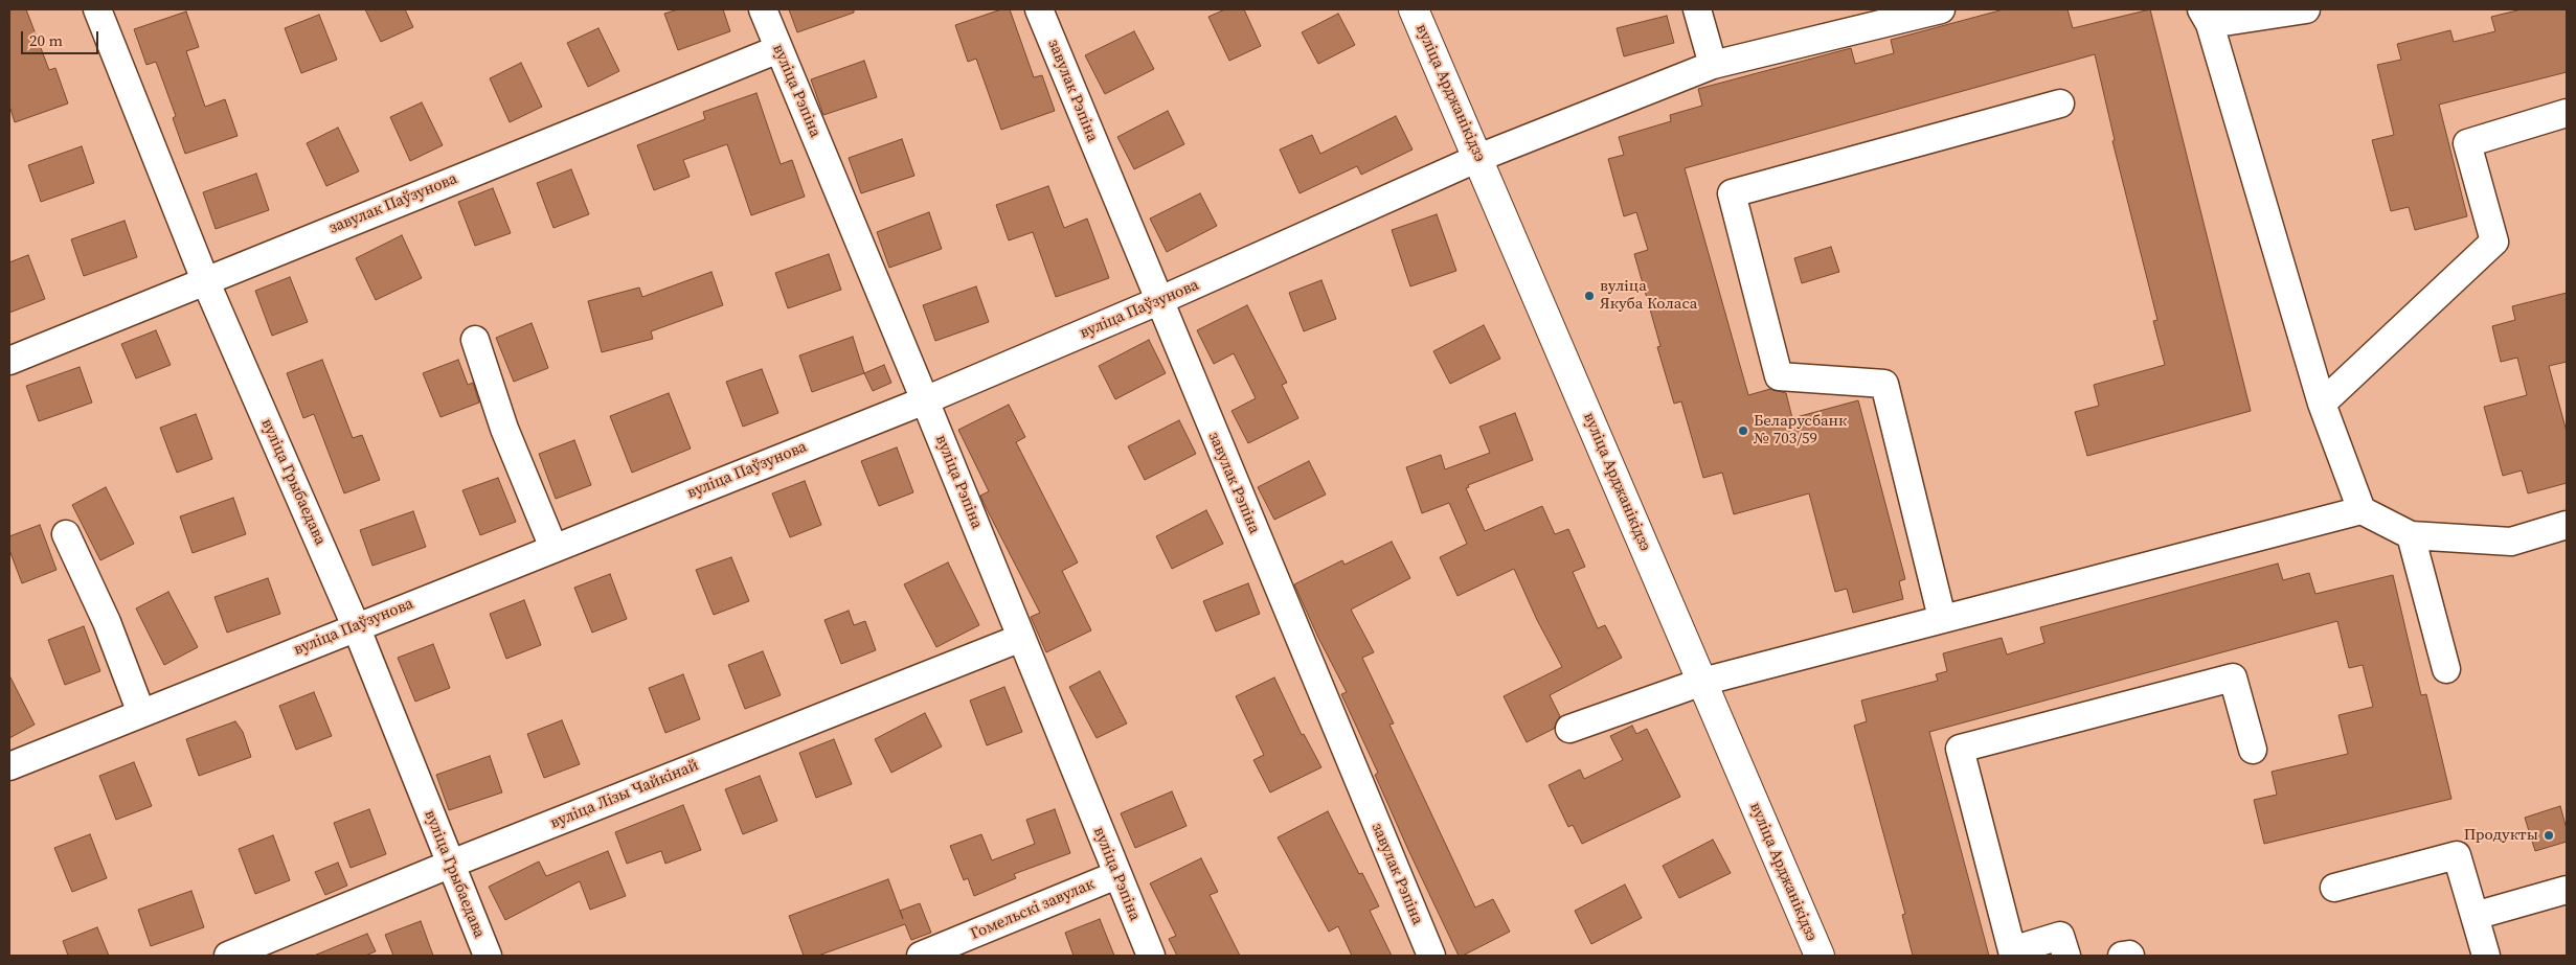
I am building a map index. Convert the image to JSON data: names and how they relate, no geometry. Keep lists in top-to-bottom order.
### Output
{
  "streets": {
    "main road": ["вуліца Арджанікідзэ"],
    "street": [
      "вуліца Рэпіна",
      "завулак Рэпіна",
      "завулак Паўзунова",
      "вуліца Паўзунова",
      "вуліца Грыбаедава",
      "вуліца Лізы Чайкінай",
      "Гомельскі завулак"
    ]
  },
  "crossings": [
    ["вуліца Рэпіна", "завулак Паўзунова"],
    ["вуліца Рэпіна", "вуліца Паўзунова"],
    ["вуліца Рэпіна", "вуліца Лізы Чайкінай"],
    ["вуліца Рэпіна", "Гомельскі завулак"],
    ["завулак Рэпіна", "вуліца Паўзунова"],
    ["вуліца Арджанікідзэ", "вуліца Паўзунова"],
    ["завулак Паўзунова", "вуліца Грыбаедава"],
    ["вуліца Паўзунова", "вуліца Грыбаедава"],
    ["вуліца Грыбаедава", "вуліца Лізы Чайкінай"]
  ],
  "places": ["вуліца Якуба Коласа", "Беларусбанк № 703/59", "Продукты"],
  "scale_bar": "20 m"
}
